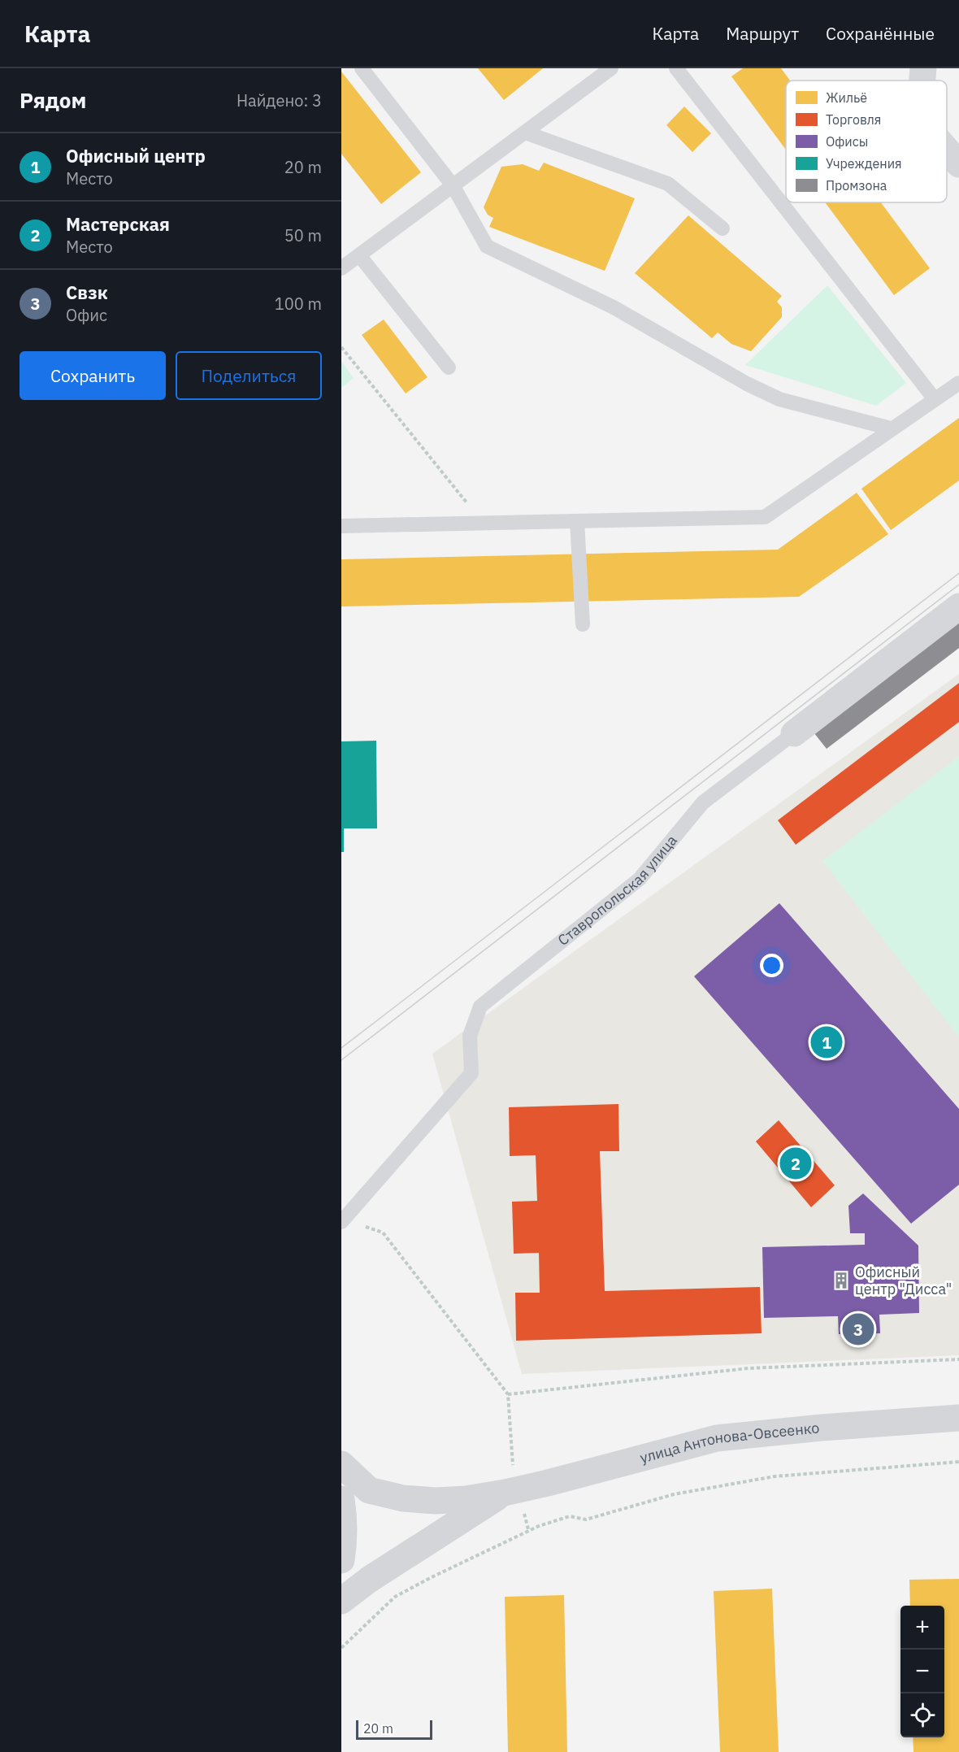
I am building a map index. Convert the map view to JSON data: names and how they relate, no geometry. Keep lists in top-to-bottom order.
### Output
{
  "streets": {
    "main road": ["улица Антонова-Овсеенко"],
    "street": ["Ставропольская улица"]
  },
  "places": {
    "building": ["Офисный центр \"Дисса\""]
  },
  "legend": [
    "Жильё",
    "Торговля",
    "Офисы",
    "Учреждения",
    "Промзона"
  ],
  "scale_bar": "20 m",
  "page": {
    "header": "Карта",
    "nav": ["Карта", "Маршрут", "Сохранённые"],
    "heading": ["Рядом", "Найдено: 3"],
    "list": [
      {
        "mark": "1",
        "name": "Офисный центр",
        "note": "Место",
        "value": "20 m"
      },
      {
        "mark": "2",
        "name": "Мастерская",
        "note": "Место",
        "value": "50 m"
      },
      {
        "mark": "3",
        "name": "Свзк",
        "note": "Офис",
        "value": "100 m"
      }
    ],
    "buttons": ["Сохранить", "Поделиться"],
    "pins": ["1", "2", "3"],
    "map_buttons": ["+", "−"],
    "scale": "20 m"
  }
}
